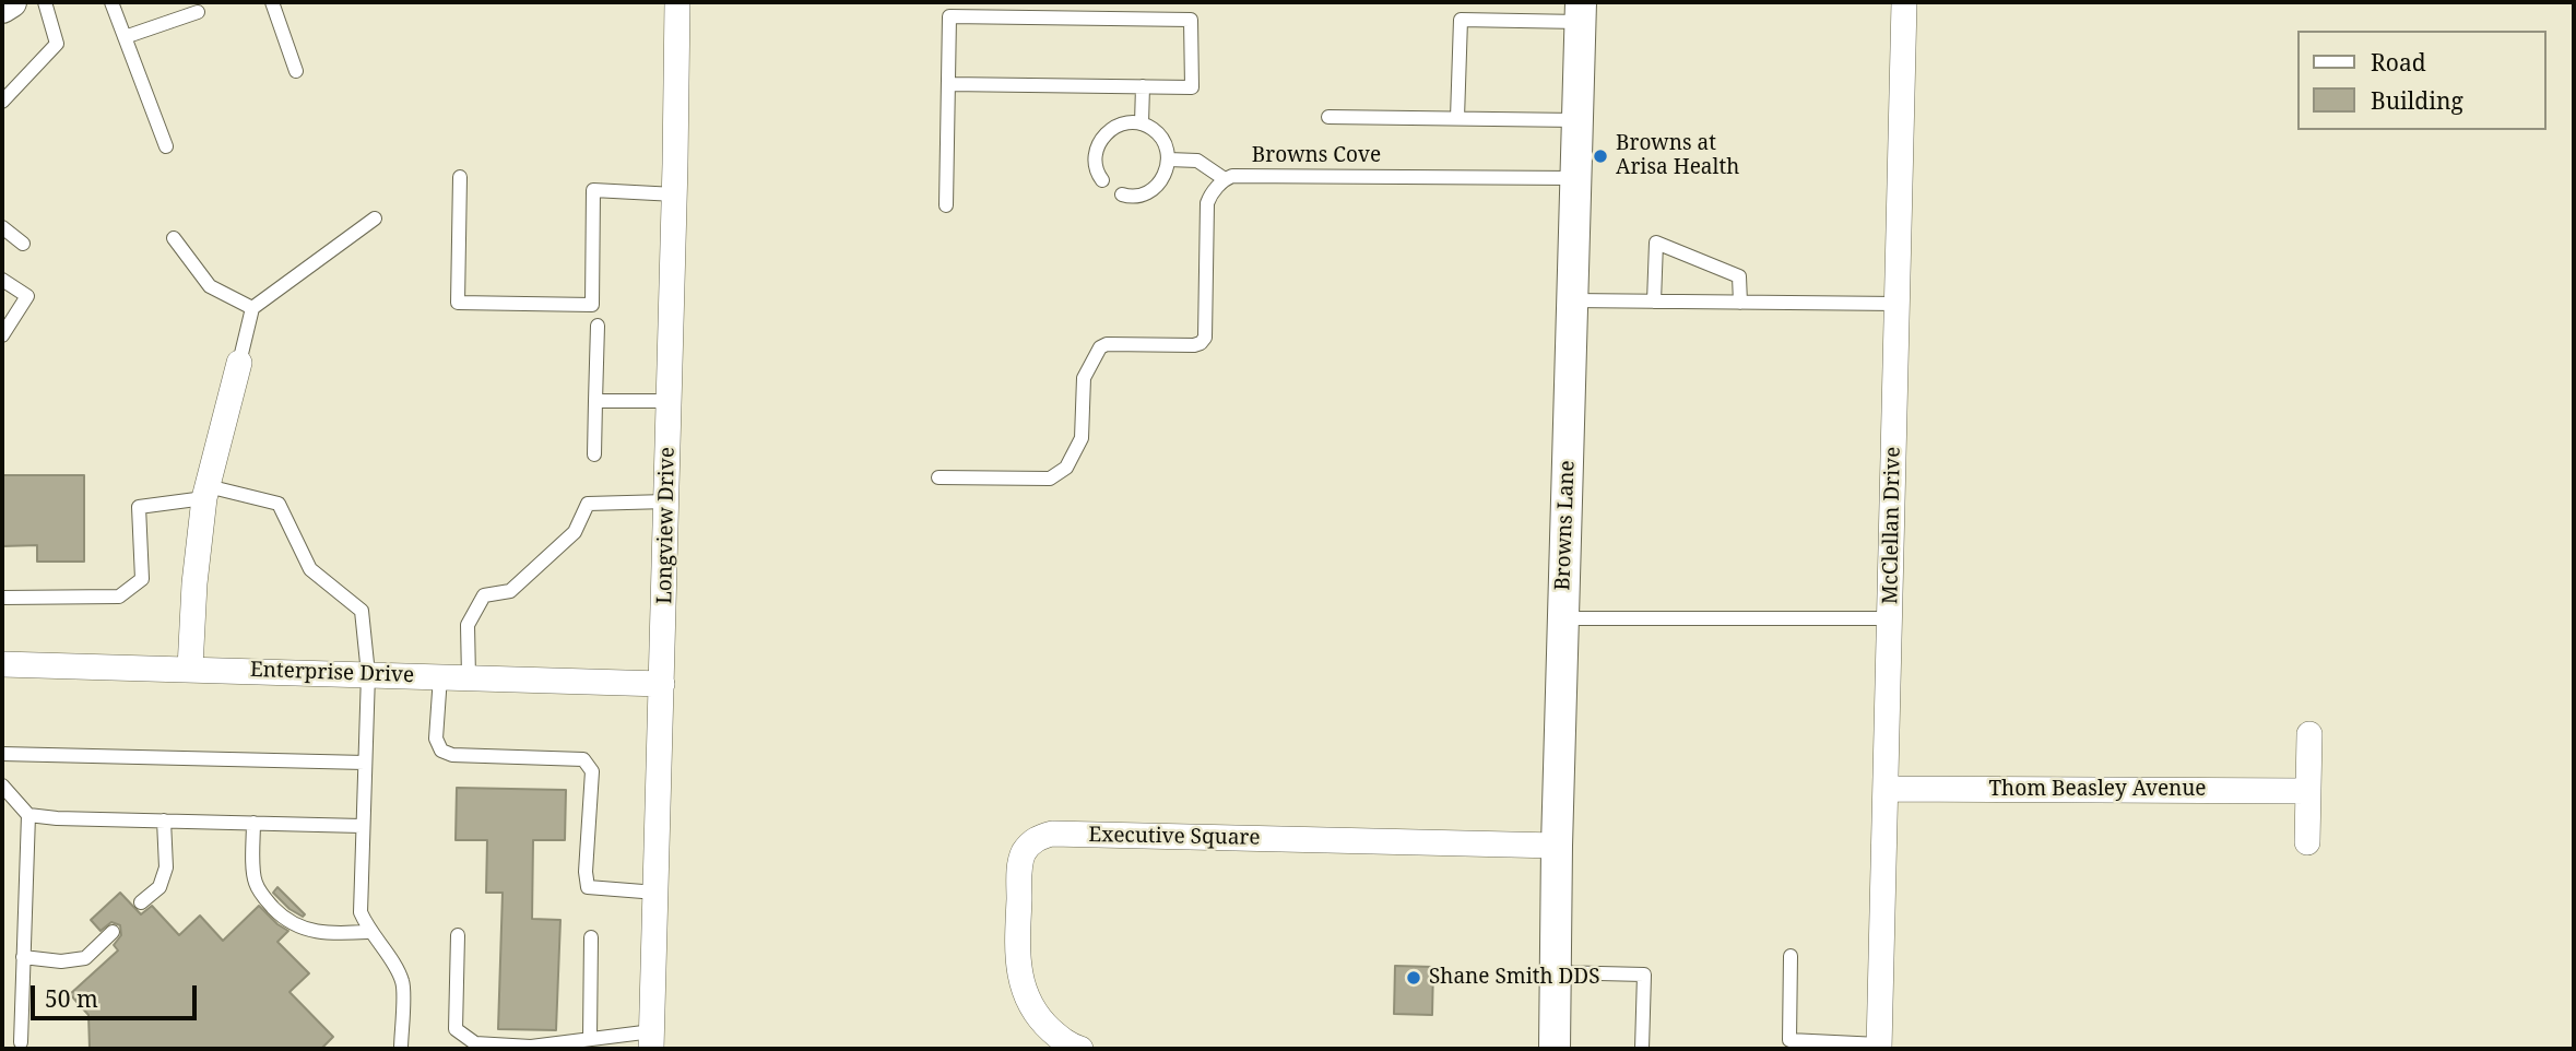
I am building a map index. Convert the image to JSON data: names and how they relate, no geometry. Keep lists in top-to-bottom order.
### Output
{
  "streets": {
    "street": [
      "Longview Drive",
      "Browns Lane",
      "McClellan Drive",
      "Enterprise Drive",
      "Thom Beasley Avenue",
      "Executive Square"
    ],
    "lane": ["Browns Cove"]
  },
  "crossings": [
    ["Browns Cove", "Browns Lane"],
    ["Longview Drive", "Enterprise Drive"],
    ["Browns Lane", "Executive Square"],
    ["McClellan Drive", "Thom Beasley Avenue"]
  ],
  "places": ["Browns at Arisa Health", "Shane Smith DDS"],
  "legend": ["Road", "Building"],
  "scale_bar": "50 m"
}
